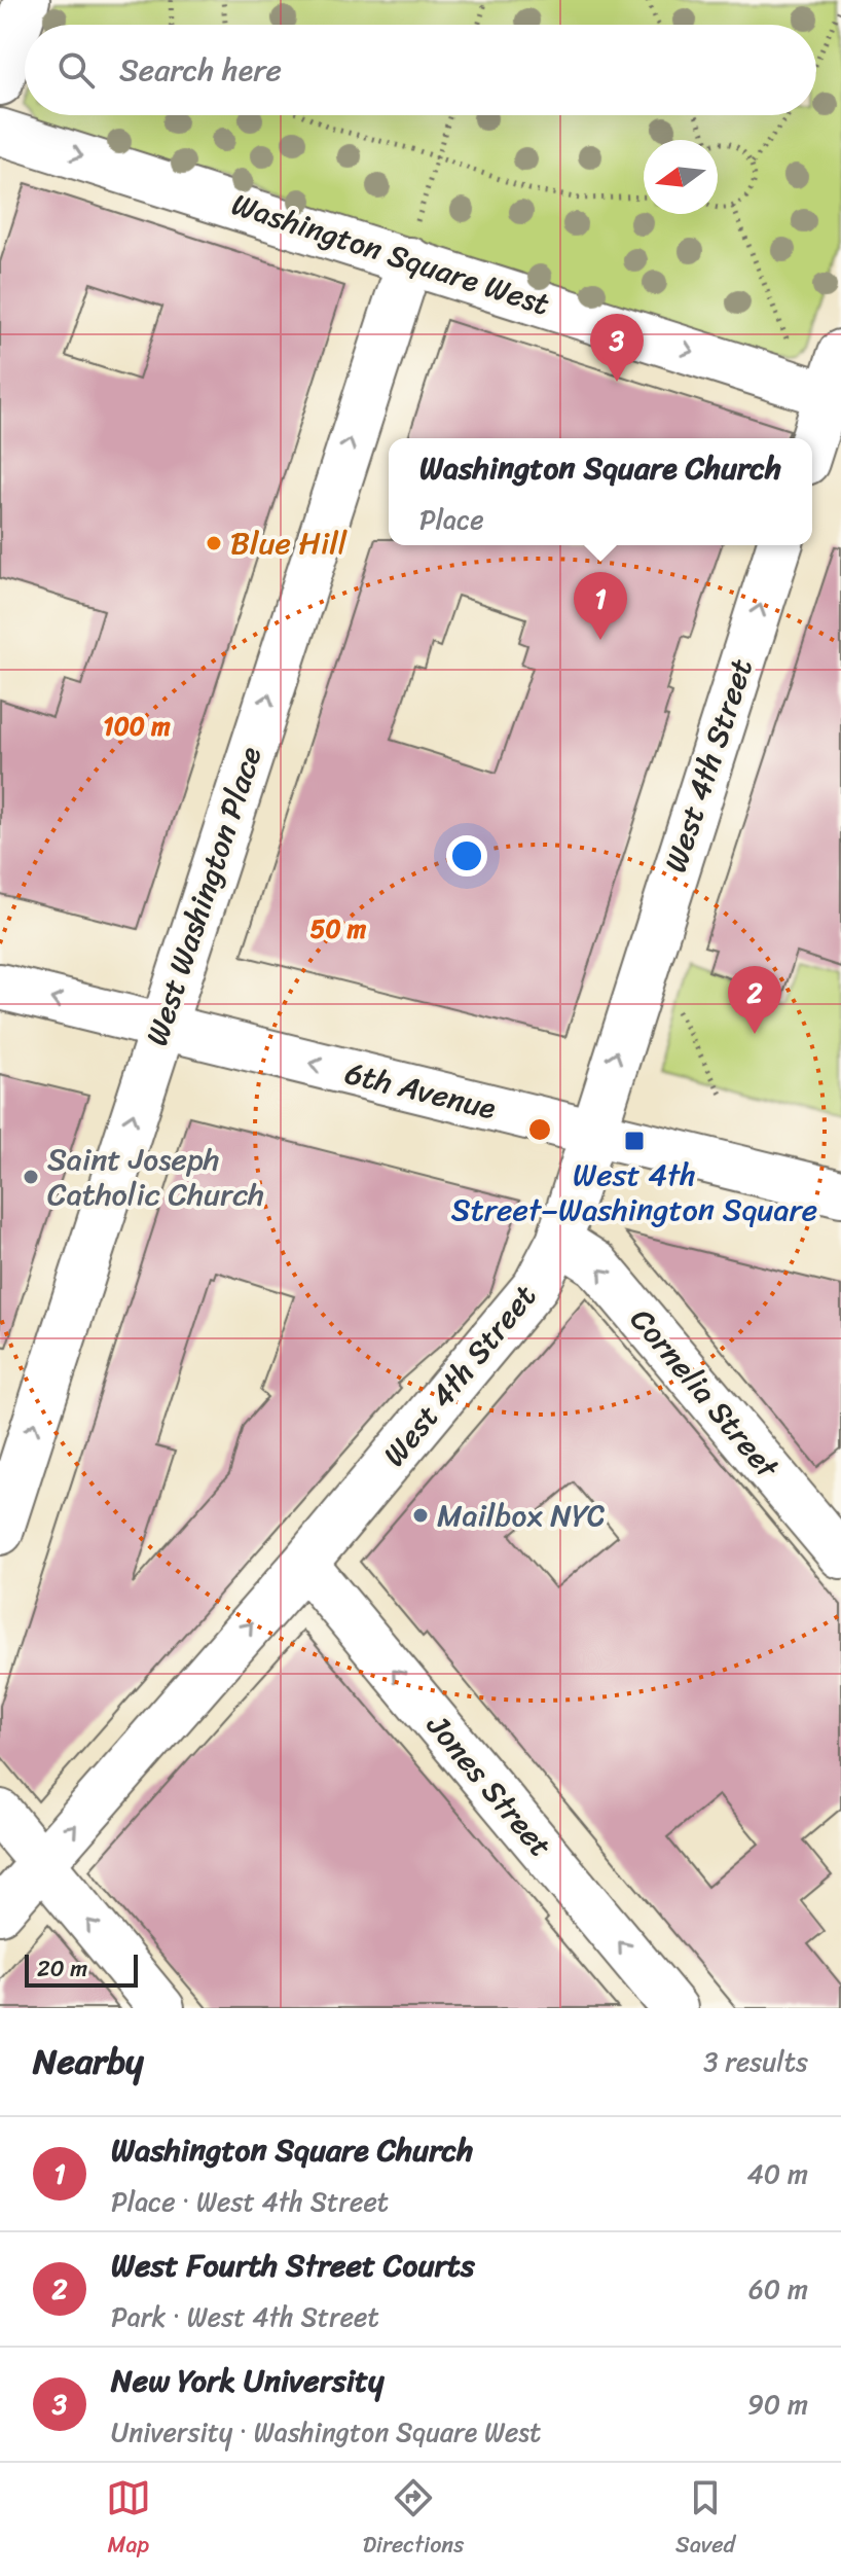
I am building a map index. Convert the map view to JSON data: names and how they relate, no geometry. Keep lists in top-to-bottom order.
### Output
{
  "streets": {
    "street": [
      "Washington Square West",
      "West 4th Street",
      "West Washington Place",
      "6th Avenue",
      "Cornelia Street",
      "Jones Street"
    ]
  },
  "crossings": [
    ["Washington Square West", "West Washington Place"],
    ["West 4th Street", "6th Avenue"],
    ["West 4th Street", "Cornelia Street"],
    ["West 4th Street", "Jones Street"],
    ["West Washington Place", "6th Avenue"]
  ],
  "one_way": [
    "Washington Square West",
    "West 4th Street",
    "West Washington Place",
    "6th Avenue",
    "Cornelia Street"
  ],
  "places": {
    "other": ["Blue Hill", "Saint Joseph Catholic Church", "Mailbox NYC"],
    "transit": ["West 4th Street–Washington Square"]
  },
  "scale_bar": "20 m",
  "north": "left",
  "page": {
    "search": "Search here",
    "pins": ["3", "1", "2"],
    "popup": ["Washington Square Church", "Place"],
    "scale": "20 m",
    "heading": ["Nearby", "3 results"],
    "list": [
      {
        "mark": "1",
        "name": "Washington Square Church",
        "note": "Place · West 4th Street",
        "value": "40 m"
      },
      {
        "mark": "2",
        "name": "West Fourth Street Courts",
        "note": "Park · West 4th Street",
        "value": "60 m"
      },
      {
        "mark": "3",
        "name": "New York University",
        "note": "University · Washington Square West",
        "value": "90 m"
      }
    ],
    "nav": ["Map", "Directions", "Saved"]
  },
  "rings": ["100 m", "50 m"]
}
